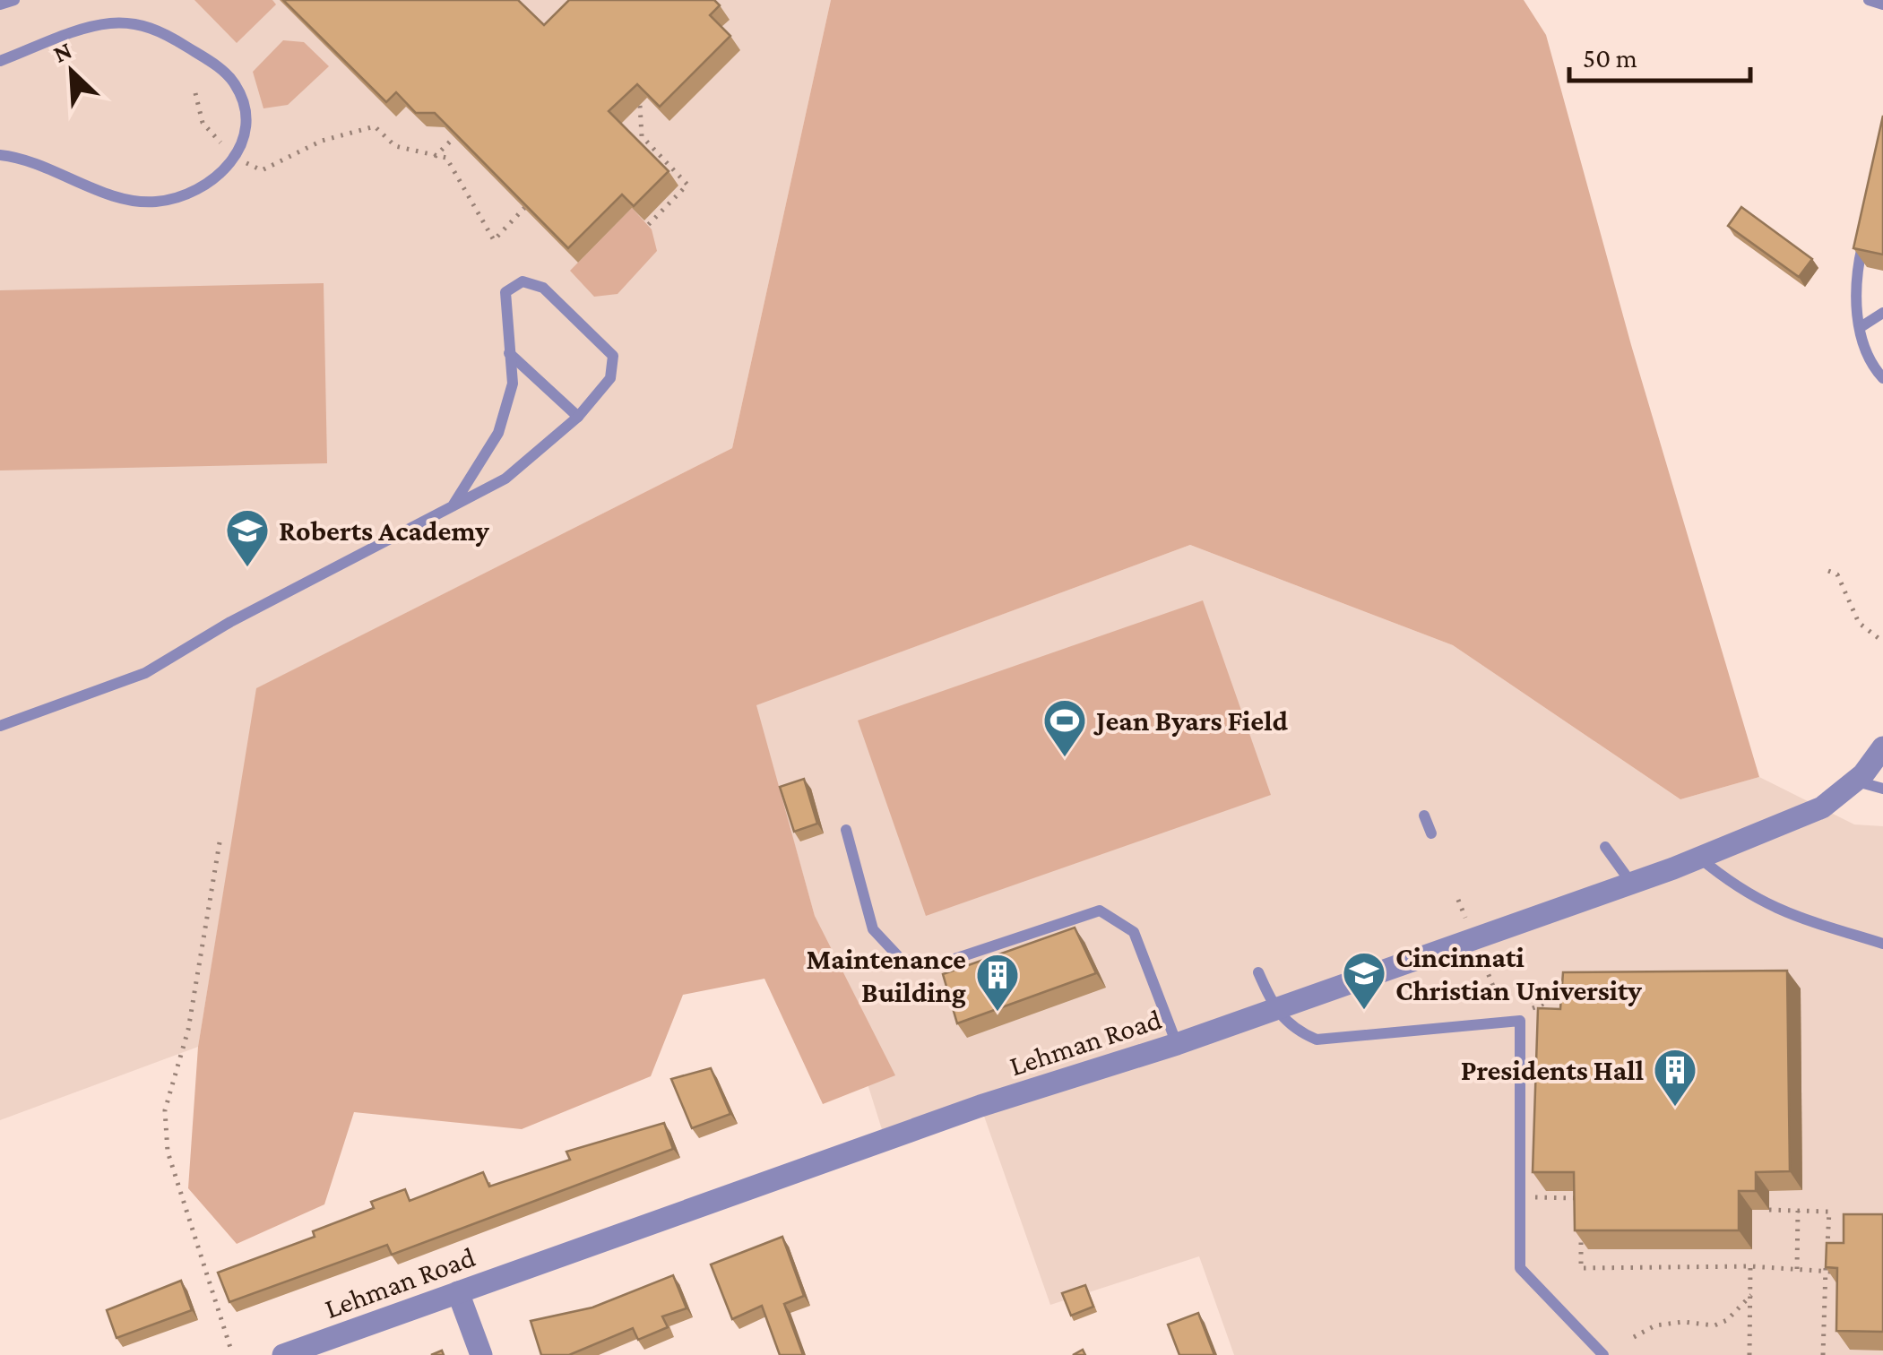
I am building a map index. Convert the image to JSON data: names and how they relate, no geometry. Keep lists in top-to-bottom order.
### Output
{
  "streets": {
    "street": ["Lehman Road"]
  },
  "places": {
    "school or university": ["Roberts Academy", "Cincinnati Christian University"],
    "sports": ["Jean Byars Field"],
    "building": ["Maintenance Building", "Presidents Hall"]
  },
  "scale_bar": "50 m",
  "north": "top left"
}
